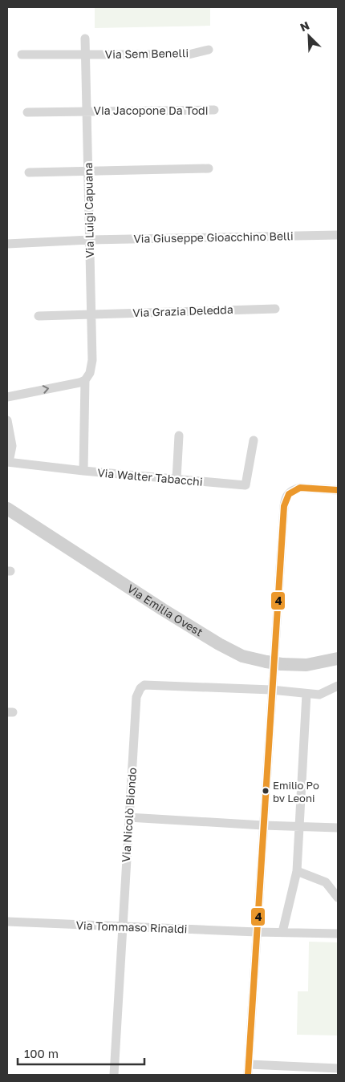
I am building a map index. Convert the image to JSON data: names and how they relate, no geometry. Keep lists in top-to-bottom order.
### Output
{
  "streets": {
    "main road": ["Via Emilia Ovest"],
    "street": [
      "Via Sem Benelli",
      "Via Jacopone Da Todi",
      "Via Luigi Capuana",
      "Via Giuseppe Gioacchino Belli",
      "Via Grazia Deledda",
      "Via Walter Tabacchi",
      "Via Nicolò Biondo",
      "Via Tommaso Rinaldi"
    ]
  },
  "crossings": [
    ["Via Sem Benelli", "Via Luigi Capuana"],
    ["Via Jacopone Da Todi", "Via Luigi Capuana"],
    ["Via Luigi Capuana", "Via Giuseppe Gioacchino Belli"],
    ["Via Luigi Capuana", "Via Grazia Deledda"],
    ["Via Luigi Capuana", "Via Walter Tabacchi"],
    ["Via Nicolò Biondo", "Via Tommaso Rinaldi"]
  ],
  "places": ["Emilio Po bv Leoni"],
  "lines": ["transit line 4"],
  "scale_bar": "100 m",
  "north": "top left"
}
